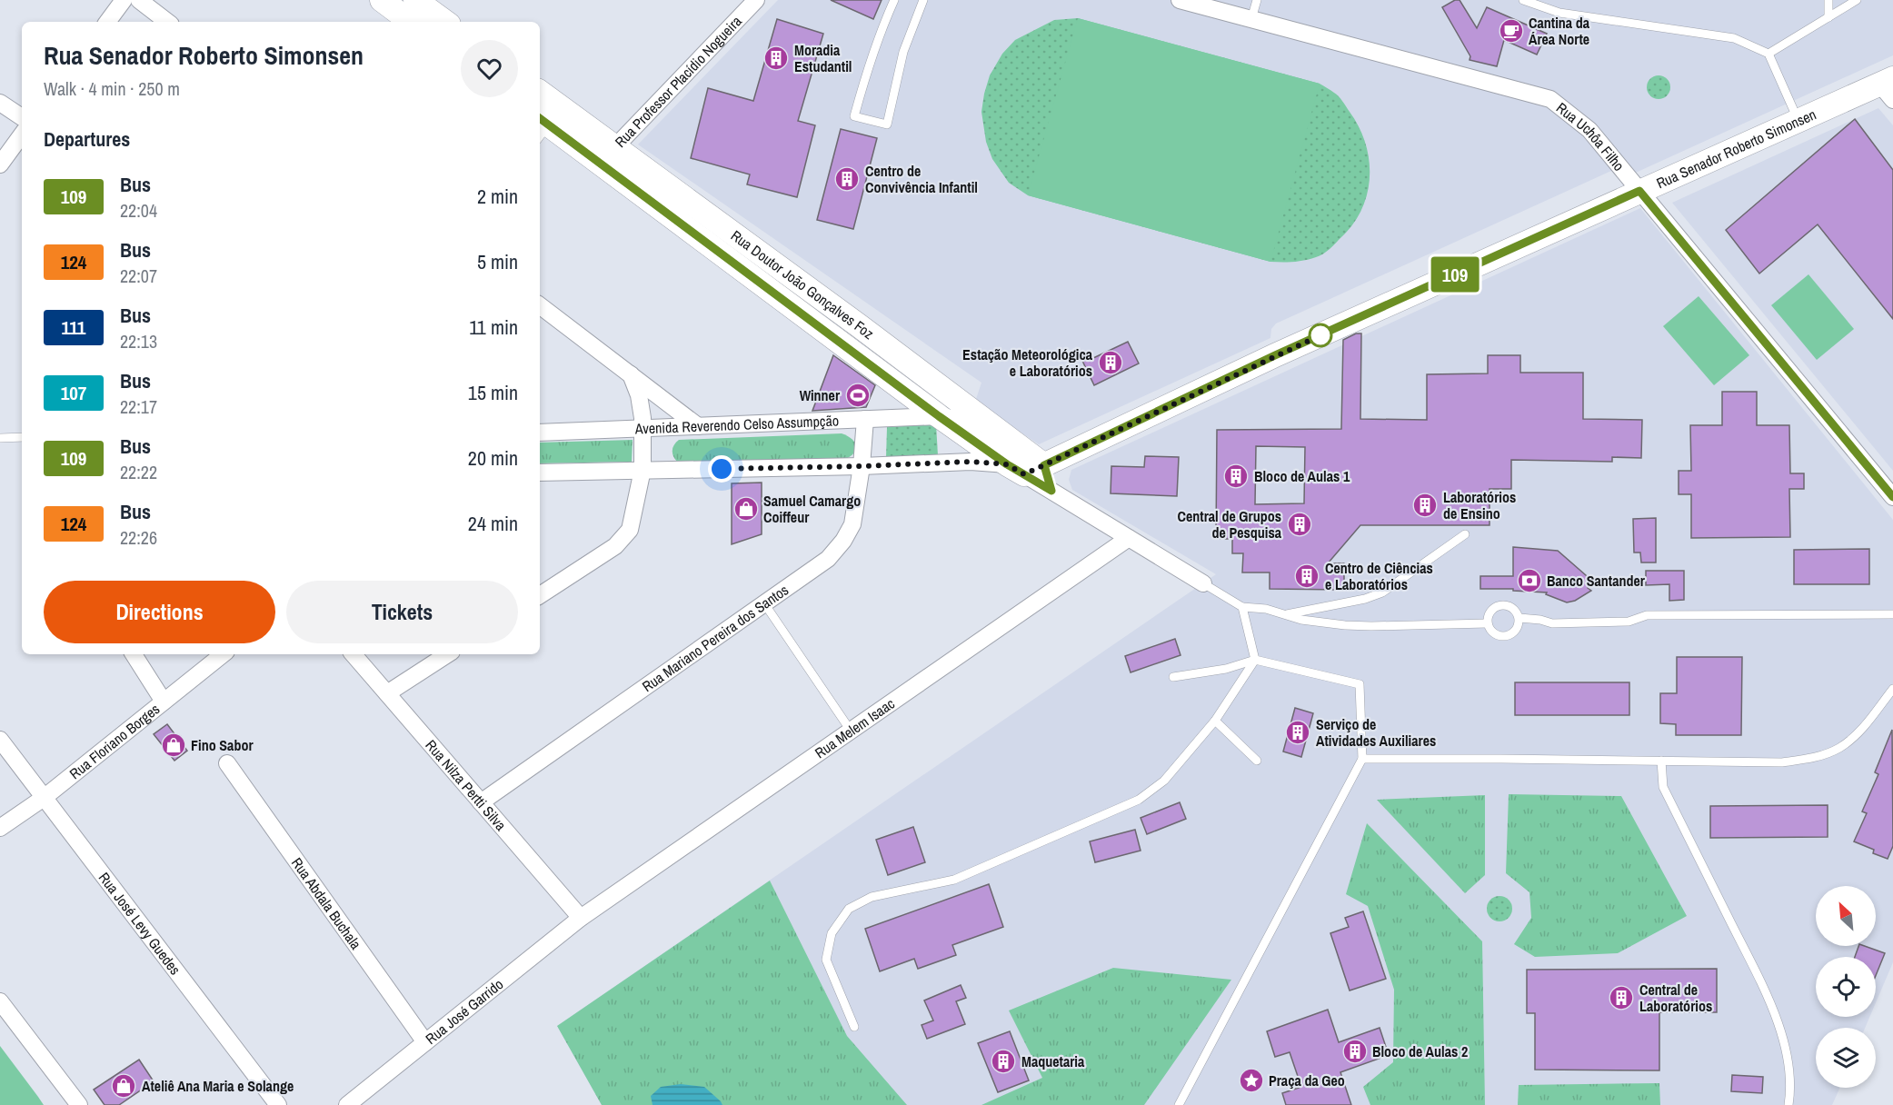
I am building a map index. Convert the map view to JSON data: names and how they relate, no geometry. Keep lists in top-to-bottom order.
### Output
{
  "streets": {
    "street": [
      "Rua Professor Placídio Nogueira",
      "Rua Uchôa Filho",
      "Rua Senador Roberto Simonsen",
      "Rua Doutor João Gonçalves Foz",
      "Avenida Reverendo Celso Assumpção",
      "Rua Mariano Pereira dos Santos",
      "Rua Melem Isaac",
      "Rua Floriano Borges",
      "Rua Nilza Pertti Silva",
      "Rua Abdala Buchala",
      "Rua José Levy Guedes",
      "Rua José Garrido"
    ]
  },
  "crossings": [
    ["Rua Professor Placídio Nogueira", "Rua Doutor João Gonçalves Foz"],
    ["Rua Uchôa Filho", "Rua Senador Roberto Simonsen"],
    ["Rua Senador Roberto Simonsen", "Rua Doutor João Gonçalves Foz"],
    ["Rua Doutor João Gonçalves Foz", "Avenida Reverendo Celso Assumpção"],
    ["Avenida Reverendo Celso Assumpção", "Rua Mariano Pereira dos Santos"],
    ["Rua Mariano Pereira dos Santos", "Rua Nilza Pertti Silva"],
    ["Rua Melem Isaac", "Rua Nilza Pertti Silva"],
    ["Rua Melem Isaac", "Rua José Garrido"],
    ["Rua Floriano Borges", "Rua José Levy Guedes"],
    ["Rua Nilza Pertti Silva", "Rua José Garrido"],
    ["Rua Abdala Buchala", "Rua José Garrido"]
  ],
  "places": {
    "cafe": ["Cantina da Área Norte"],
    "building": [
      "Moradia Estudantil",
      "Centro de Convivência Infantil",
      "Estação Meteorológica e Laboratórios",
      "Bloco de Aulas 1",
      "Laboratórios de Ensino",
      "Central de Grupos de Pesquisa",
      "Centro de Ciências e Laboratórios",
      "Serviço de Atividades Auxiliares",
      "Central de Laboratórios",
      "Bloco de Aulas 2",
      "Maquetaria"
    ],
    "sports": ["Winner"],
    "shop": ["Samuel Camargo Coiffeur", "Fino Sabor", "Ateliê Ana Maria e Solange"],
    "bank": ["Banco Santander"],
    "place": ["Praça da Geo"]
  },
  "lines": ["bus line 109"],
  "north": "top left",
  "page": {
    "on_map": "109",
    "heading": [
      ["Rua Senador Roberto Simonsen", "Walk · 4 min · 250 m"],
      "Departures"
    ],
    "list": [
      {
        "mark": "109",
        "name": "Bus",
        "note": "22:04",
        "value": "2 min"
      },
      {
        "mark": "124",
        "name": "Bus",
        "note": "22:07",
        "value": "5 min"
      },
      {
        "mark": "111",
        "name": "Bus",
        "note": "22:13",
        "value": "11 min"
      },
      {
        "mark": "107",
        "name": "Bus",
        "note": "22:17",
        "value": "15 min"
      },
      {
        "mark": "109",
        "name": "Bus",
        "note": "22:22",
        "value": "20 min"
      },
      {
        "mark": "124",
        "name": "Bus",
        "note": "22:26",
        "value": "24 min"
      }
    ],
    "buttons": ["Directions", "Tickets"]
  }
}
